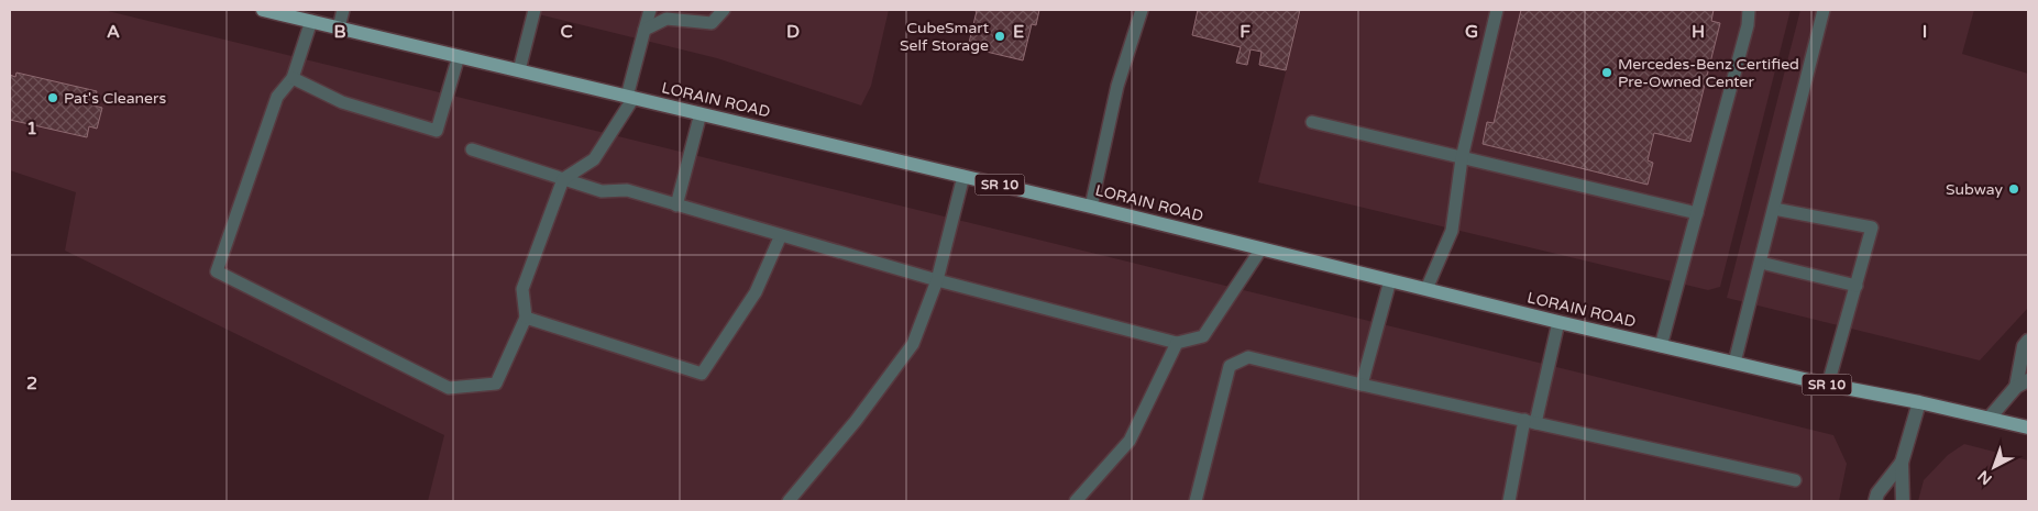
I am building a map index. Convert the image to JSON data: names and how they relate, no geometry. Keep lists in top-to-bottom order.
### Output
{
  "streets": {
    "main road": ["LORAIN ROAD", "SR 10"]
  },
  "places": [
    "CubeSmart Self Storage",
    "Mercedes-Benz Certified Pre-Owned Center",
    "Pat's Cleaners",
    "Subway"
  ],
  "north": "bottom left",
  "grid": {
    "columns": [
      "A",
      "B",
      "C",
      "D",
      "E",
      "F",
      "G",
      "H",
      "I"
    ],
    "rows": ["1", "2"]
  }
}
